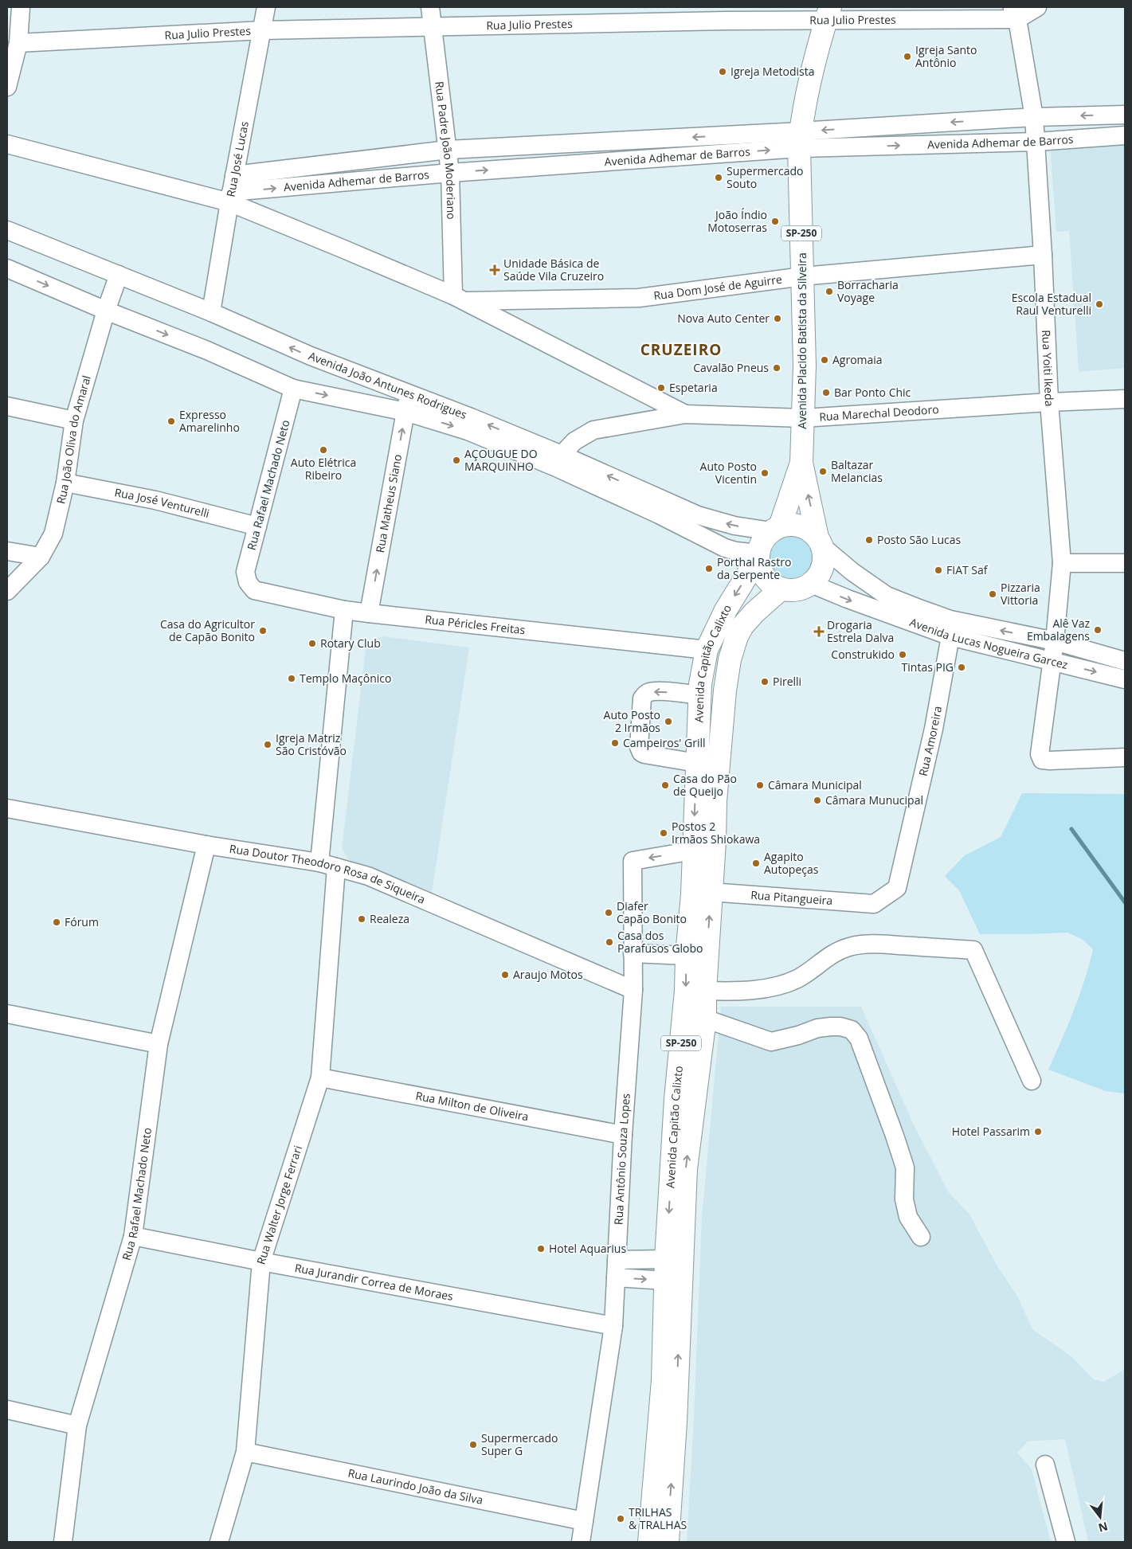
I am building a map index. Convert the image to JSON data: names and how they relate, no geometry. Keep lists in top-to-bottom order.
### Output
{
  "streets": {
    "main road": ["SP-250", "Avenida Placido Batista da Silveira", "Avenida Capitão Calixto"],
    "street": [
      "Rua Julio Prestes",
      "Avenida Adhemar de Barros",
      "Rua Padre João Moderiano",
      "Rua José Lucas",
      "Rua Dom José de Aguirre",
      "Rua Yoiti Ikeda",
      "Avenida João Antunes Rodrigues",
      "Rua Marechal Deodoro",
      "Rua João Oliva do Amaral",
      "Rua Rafael Machado Neto",
      "Rua José Venturelli",
      "Rua Matheus Siano",
      "Rua Péricles Freitas",
      "Avenida Lucas Nogueira Garcez",
      "Rua Amoreira",
      "Rua Doutor Theodoro Rosa de Siqueira",
      "Rua Pitangueira",
      "Rua Milton de Oliveira",
      "Rua Antônio Souza Lopes",
      "Rua Walter Jorge Ferrari",
      "Rua Jurandir Correa de Moraes",
      "Rua Laurindo João da Silva"
    ]
  },
  "crossings": [
    ["Rua Julio Prestes", "Rua Padre João Moderiano"],
    ["Rua Julio Prestes", "Rua José Lucas"],
    ["Rua Julio Prestes", "Avenida Placido Batista da Silveira"],
    ["Rua Julio Prestes", "Rua Yoiti Ikeda"],
    ["Avenida Adhemar de Barros", "Rua Padre João Moderiano"],
    ["Avenida Adhemar de Barros", "Rua José Lucas"],
    ["Avenida Adhemar de Barros", "Rua Dom José de Aguirre"],
    ["Avenida Adhemar de Barros", "Avenida Placido Batista da Silveira"],
    ["Avenida Adhemar de Barros", "Rua Yoiti Ikeda"],
    ["Avenida Adhemar de Barros", "Rua Marechal Deodoro"],
    ["Rua Padre João Moderiano", "Rua Dom José de Aguirre"],
    ["Rua José Lucas", "Avenida João Antunes Rodrigues"],
    ["SP-250", "Avenida Placido Batista da Silveira"],
    ["SP-250", "Avenida João Antunes Rodrigues"],
    ["SP-250", "Avenida Lucas Nogueira Garcez"],
    ["SP-250", "Avenida Capitão Calixto"],
    ["Rua Dom José de Aguirre", "Avenida Placido Batista da Silveira"],
    ["Rua Dom José de Aguirre", "Rua Yoiti Ikeda"],
    ["Avenida Placido Batista da Silveira", "Avenida João Antunes Rodrigues"],
    ["Avenida Placido Batista da Silveira", "Rua Marechal Deodoro"],
    ["Avenida Placido Batista da Silveira", "Avenida Lucas Nogueira Garcez"],
    ["Avenida Placido Batista da Silveira", "Avenida Capitão Calixto"],
    ["Rua Yoiti Ikeda", "Rua Marechal Deodoro"],
    ["Rua Yoiti Ikeda", "Avenida Lucas Nogueira Garcez"],
    ["Avenida João Antunes Rodrigues", "Rua Marechal Deodoro"],
    ["Avenida João Antunes Rodrigues", "Rua João Oliva do Amaral"],
    ["Avenida João Antunes Rodrigues", "Rua Rafael Machado Neto"],
    ["Avenida João Antunes Rodrigues", "Rua Matheus Siano"],
    ["Avenida João Antunes Rodrigues", "Avenida Lucas Nogueira Garcez"],
    ["Avenida João Antunes Rodrigues", "Avenida Capitão Calixto"],
    ["Rua João Oliva do Amaral", "Rua José Venturelli"],
    ["Rua Rafael Machado Neto", "Rua José Venturelli"],
    ["Rua Rafael Machado Neto", "Rua Péricles Freitas"],
    ["Rua Rafael Machado Neto", "Rua Doutor Theodoro Rosa de Siqueira"],
    ["Rua Rafael Machado Neto", "Rua Jurandir Correa de Moraes"],
    ["Rua Matheus Siano", "Rua Péricles Freitas"],
    ["Rua Péricles Freitas", "Avenida Capitão Calixto"],
    ["Rua Péricles Freitas", "Rua Walter Jorge Ferrari"],
    ["Avenida Lucas Nogueira Garcez", "Avenida Capitão Calixto"],
    ["Avenida Lucas Nogueira Garcez", "Rua Amoreira"],
    ["Avenida Capitão Calixto", "Rua Pitangueira"],
    ["Avenida Capitão Calixto", "Rua Antônio Souza Lopes"],
    ["Rua Amoreira", "Rua Pitangueira"],
    ["Rua Doutor Theodoro Rosa de Siqueira", "Rua Antônio Souza Lopes"],
    ["Rua Doutor Theodoro Rosa de Siqueira", "Rua Walter Jorge Ferrari"],
    ["Rua Milton de Oliveira", "Rua Antônio Souza Lopes"],
    ["Rua Milton de Oliveira", "Rua Walter Jorge Ferrari"],
    ["Rua Antônio Souza Lopes", "Rua Jurandir Correa de Moraes"],
    ["Rua Antônio Souza Lopes", "Rua Laurindo João da Silva"],
    ["Rua Walter Jorge Ferrari", "Rua Jurandir Correa de Moraes"],
    ["Rua Walter Jorge Ferrari", "Rua Laurindo João da Silva"]
  ],
  "one_way": ["Rua Matheus Siano"],
  "districts": ["CRUZEIRO"],
  "places": {
    "other": [
      "Igreja Santo Antônio",
      "Igreja Metodista",
      "Supermercado Souto",
      "João Índio Motoserras",
      "Borracharia Voyage",
      "Escola Estadual Raul Venturelli",
      "Nova Auto Center",
      "Agromaia",
      "Cavalão Pneus",
      "Espetaria",
      "Bar Ponto Chic",
      "Expresso Amarelinho",
      "Auto Elétrica Ribeiro",
      "AÇOUGUE DO MARQUINHO",
      "Baltazar Melancias",
      "Auto Posto Vicentin",
      "Posto São Lucas",
      "Porthal Rastro da Serpente",
      "FIAT Saf",
      "Pizzaria Vittoria",
      "Alê Vaz Embalagens",
      "Casa do Agricultor de Capão Bonito",
      "Rotary Club",
      "Construkido",
      "Tintas PIG",
      "Templo Maçônico",
      "Pirelli",
      "Auto Posto 2 Irmãos",
      "Campeiros' Grill",
      "Igreja Matriz São Cristóvão",
      "Casa do Pão de Queijo",
      "Câmara Municipal",
      "Câmara Munucipal",
      "Postos 2 Irmãos Shiokawa",
      "Agapito Autopeças",
      "Diafer Capão Bonito",
      "Realeza",
      "Fórum",
      "Casa dos Parafusos Globo",
      "Araujo Motos",
      "Hotel Passarim",
      "Hotel Aquarius",
      "Supermercado Super G",
      "TRILHAS & TRALHAS"
    ],
    "health": ["Unidade Básica de Saúde Vila Cruzeiro", "Drogaria Estrela Dalva"]
  },
  "north": "bottom"
}
